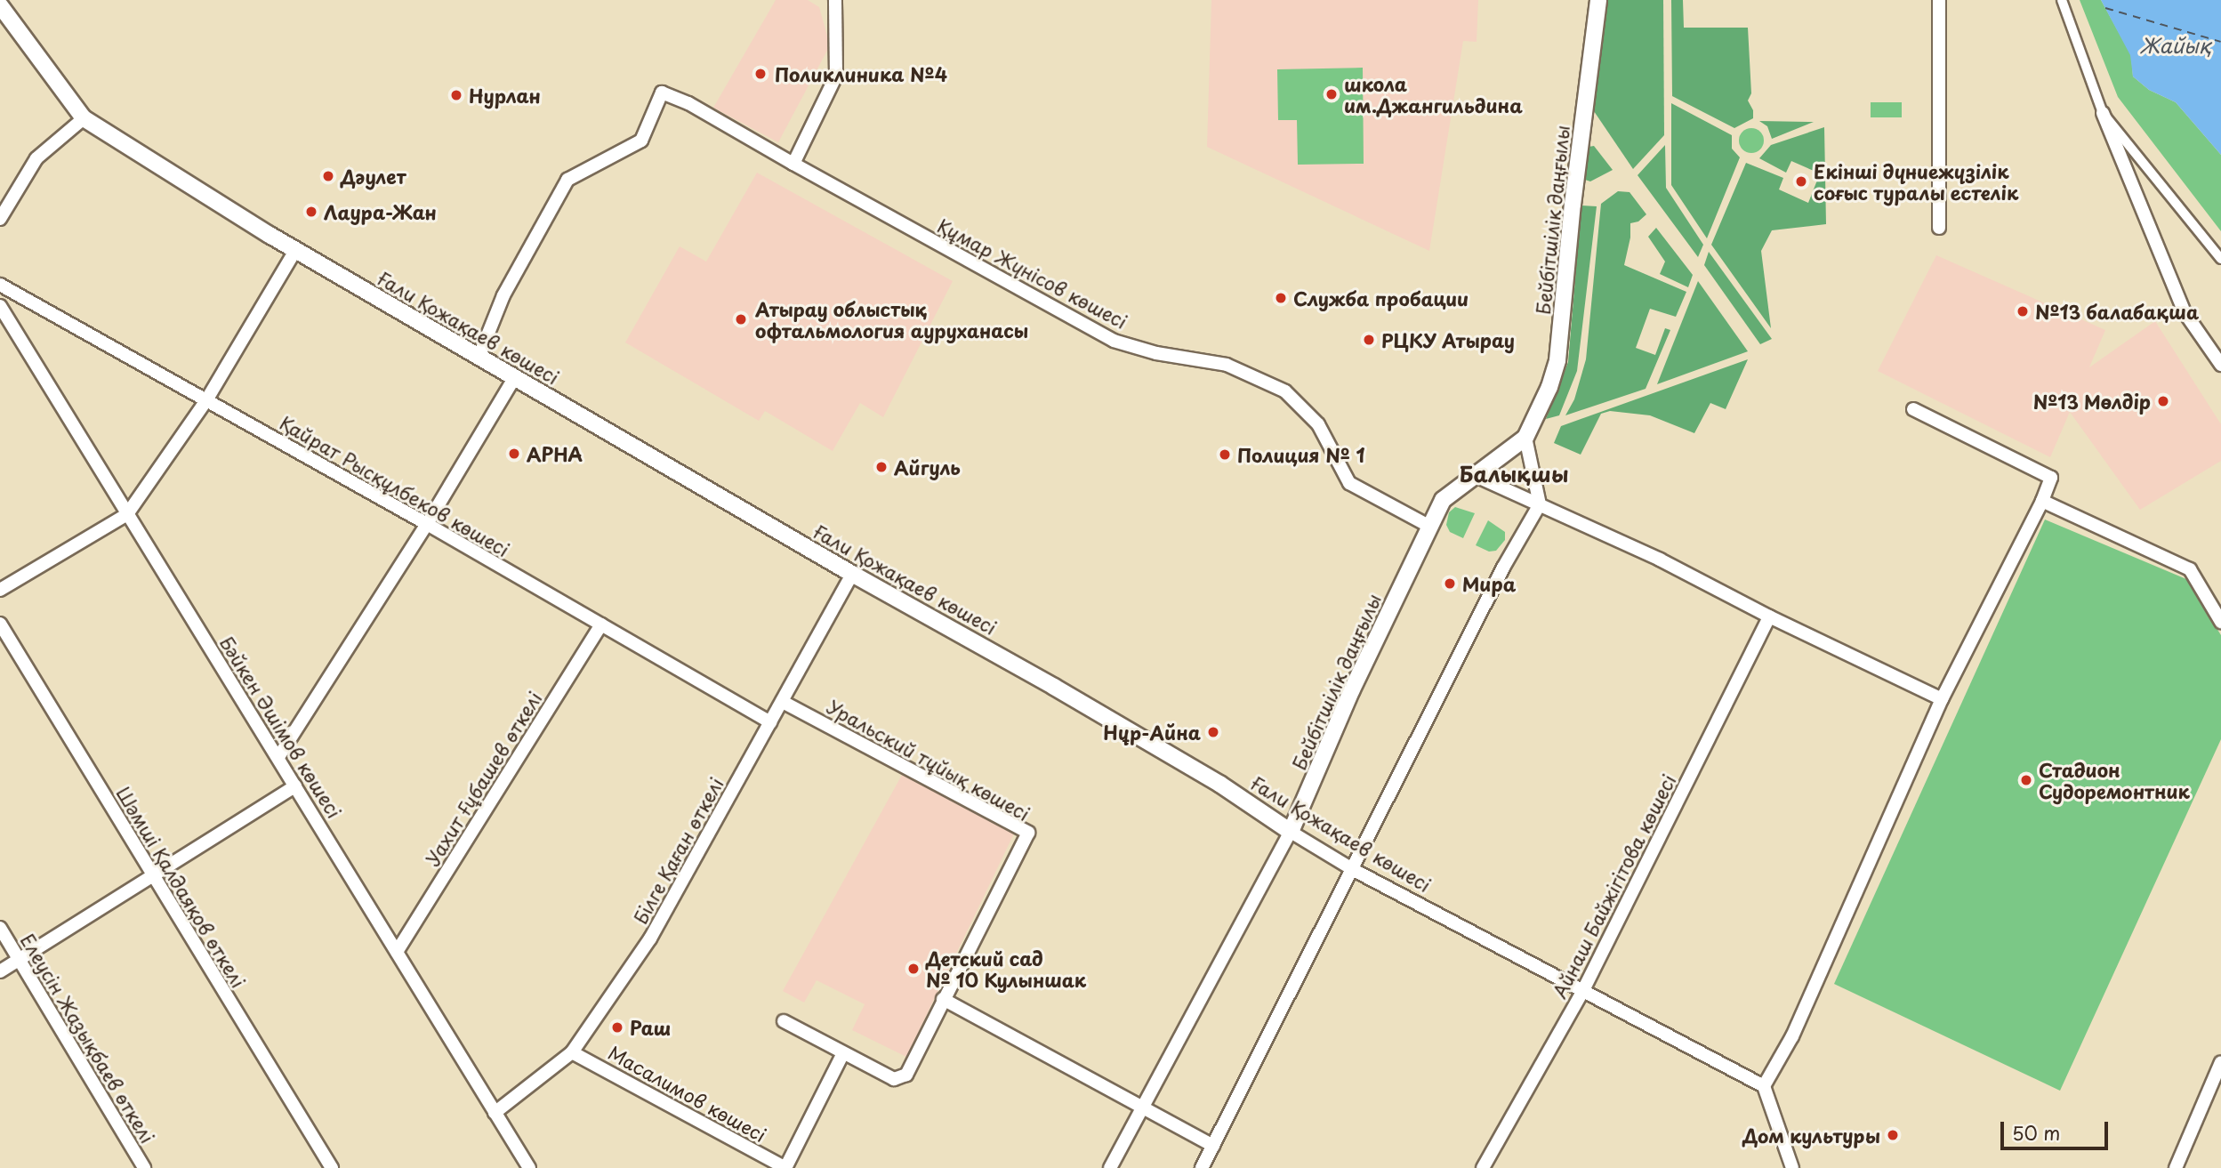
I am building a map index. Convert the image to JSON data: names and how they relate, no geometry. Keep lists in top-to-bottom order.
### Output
{
  "streets": {
    "street": [
      "Бейбітшілік даңғылы",
      "Құмар Жүнісов көшесі",
      "Ғали Қожақаев көшесі",
      "Қайрат Рысқұлбеков көшесі",
      "Бәйкен Әшімов көшесі",
      "Уральский тұйық көшесі",
      "Уахит Ғұбашев өткелі",
      "Білге Қаған өткелі",
      "Айнаш Байжігітова көшесі",
      "Шәмші Қалдаяқов өткелі",
      "Елеусін Жазықбаев өткелі",
      "Масалимов көшесі"
    ]
  },
  "crossings": [
    ["Бейбітшілік даңғылы", "Құмар Жүнісов көшесі"],
    ["Бейбітшілік даңғылы", "Ғали Қожақаев көшесі"],
    ["Құмар Жүнісов көшесі", "Ғали Қожақаев көшесі"],
    ["Ғали Қожақаев көшесі", "Білге Қаған өткелі"],
    ["Ғали Қожақаев көшесі", "Айнаш Байжігітова көшесі"],
    ["Қайрат Рысқұлбеков көшесі", "Уахит Ғұбашев өткелі"],
    ["Қайрат Рысқұлбеков көшесі", "Білге Қаған өткелі"],
    ["Бәйкен Әшімов көшесі", "Уахит Ғұбашев өткелі"],
    ["Бәйкен Әшімов көшесі", "Білге Қаған өткелі"],
    ["Уральский тұйық көшесі", "Білге Қаған өткелі"],
    ["Білге Қаған өткелі", "Масалимов көшесі"]
  ],
  "districts": ["Балықшы"],
  "water": ["Жайық"],
  "places": [
    "Поликлиника №4",
    "школа им.Джангильдина",
    "Нурлан",
    "Дәулет",
    "Екінші дүниежүзілік соғыс туралы естелік",
    "Лаура-Жан",
    "Служба пробации",
    "№13 балабақша",
    "Атырау облыстық офтальмология ауруханасы",
    "РЦКУ Атырау",
    "№13 Мөлдiр",
    "АРНА",
    "Полиция № 1",
    "Айгуль",
    "Мира",
    "Нұр-Айна",
    "Стадион Судоремонтник",
    "Детский сад № 10 Кулыншак",
    "Раш",
    "Дом культуры"
  ],
  "scale_bar": "50 m"
}
